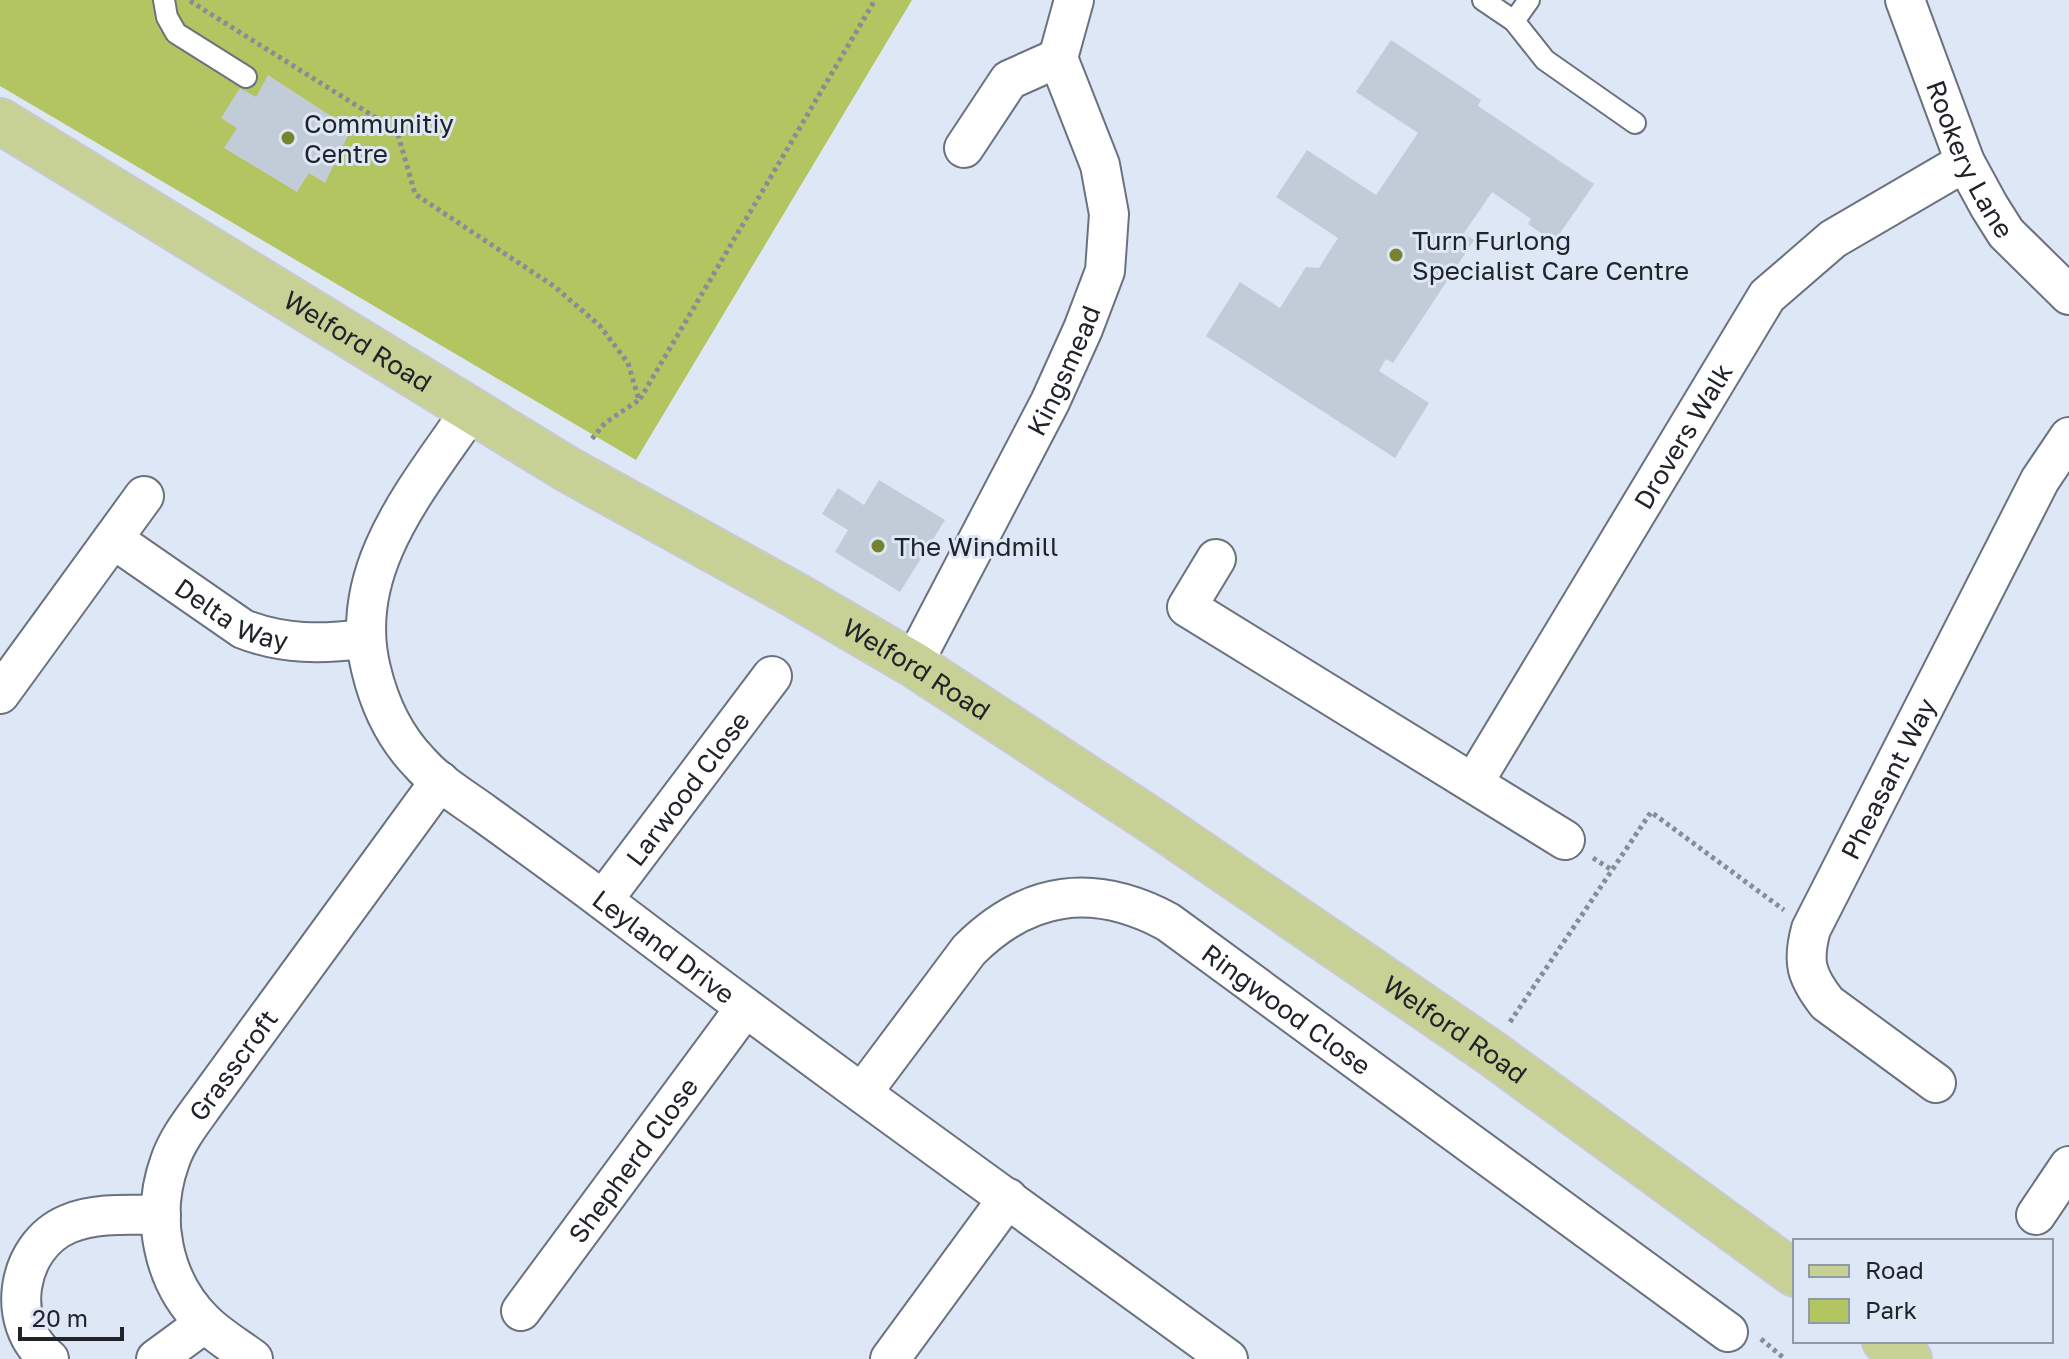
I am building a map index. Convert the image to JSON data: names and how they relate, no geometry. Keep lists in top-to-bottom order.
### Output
{
  "streets": {
    "main road": ["Welford Road"],
    "street": [
      "Rookery Lane",
      "Kingsmead",
      "Drovers Walk",
      "Delta Way",
      "Pheasant Way",
      "Larwood Close",
      "Leyland Drive",
      "Ringwood Close",
      "Grasscroft",
      "Shepherd Close"
    ]
  },
  "crossings": [
    ["Rookery Lane", "Drovers Walk"],
    ["Welford Road", "Kingsmead"],
    ["Welford Road", "Leyland Drive"],
    ["Delta Way", "Leyland Drive"],
    ["Larwood Close", "Leyland Drive"],
    ["Leyland Drive", "Ringwood Close"],
    ["Leyland Drive", "Grasscroft"],
    ["Leyland Drive", "Shepherd Close"]
  ],
  "places": ["Communitiy Centre", "Turn Furlong Specialist Care Centre", "The Windmill"],
  "legend": ["Road", "Park"],
  "scale_bar": "20 m"
}
